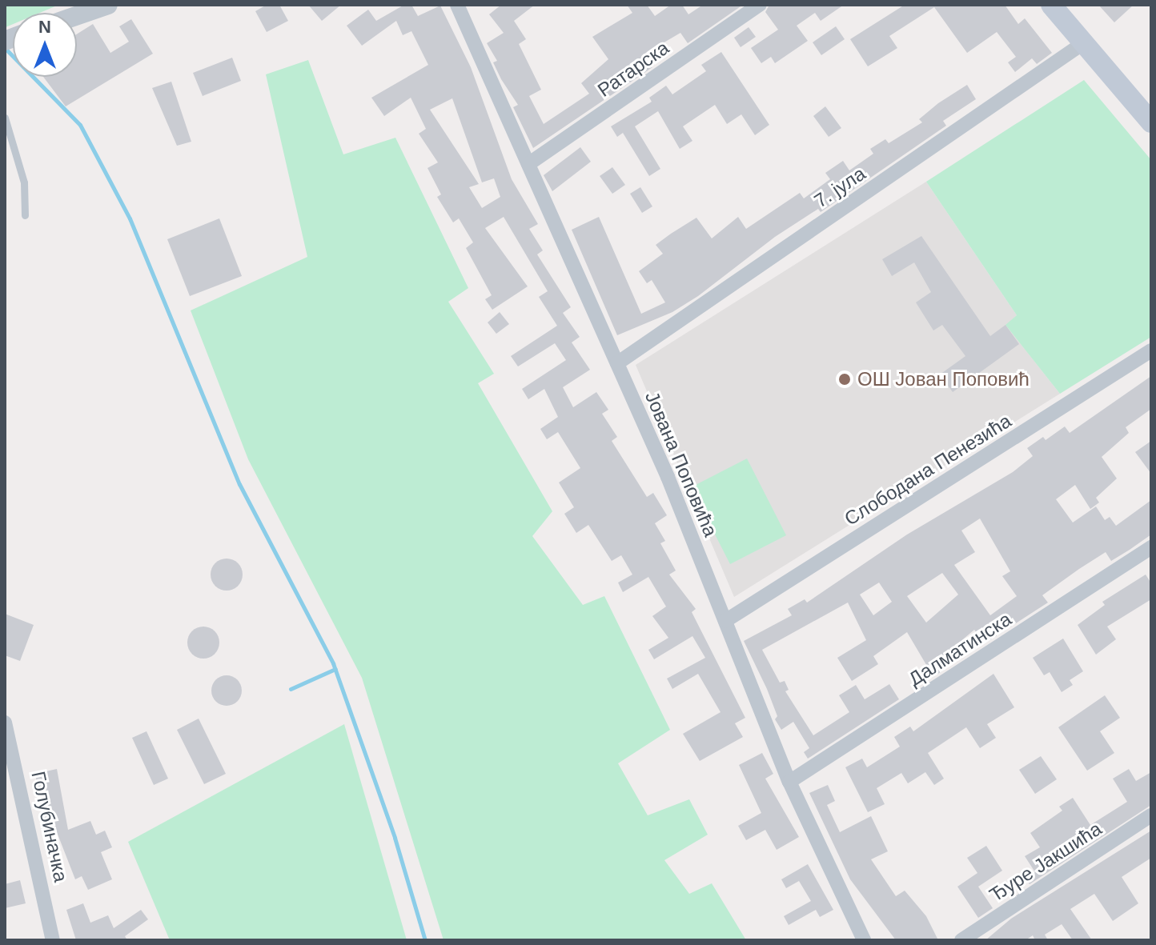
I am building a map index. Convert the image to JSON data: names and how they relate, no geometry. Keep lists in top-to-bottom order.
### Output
{
  "streets": {
    "street": [
      "Ратарска",
      "7. јула",
      "Јована Поповића",
      "Слободана Пенезића",
      "Далматинска",
      "Голубиначка",
      "Ђуре Јакшића"
    ]
  },
  "crossings": [
    ["Ратарска", "Јована Поповића"],
    ["7. јула", "Јована Поповића"],
    ["Јована Поповића", "Слободана Пенезића"],
    ["Јована Поповића", "Далматинска"]
  ],
  "places": ["ОШ Јован Поповић"],
  "north": "top"
}
